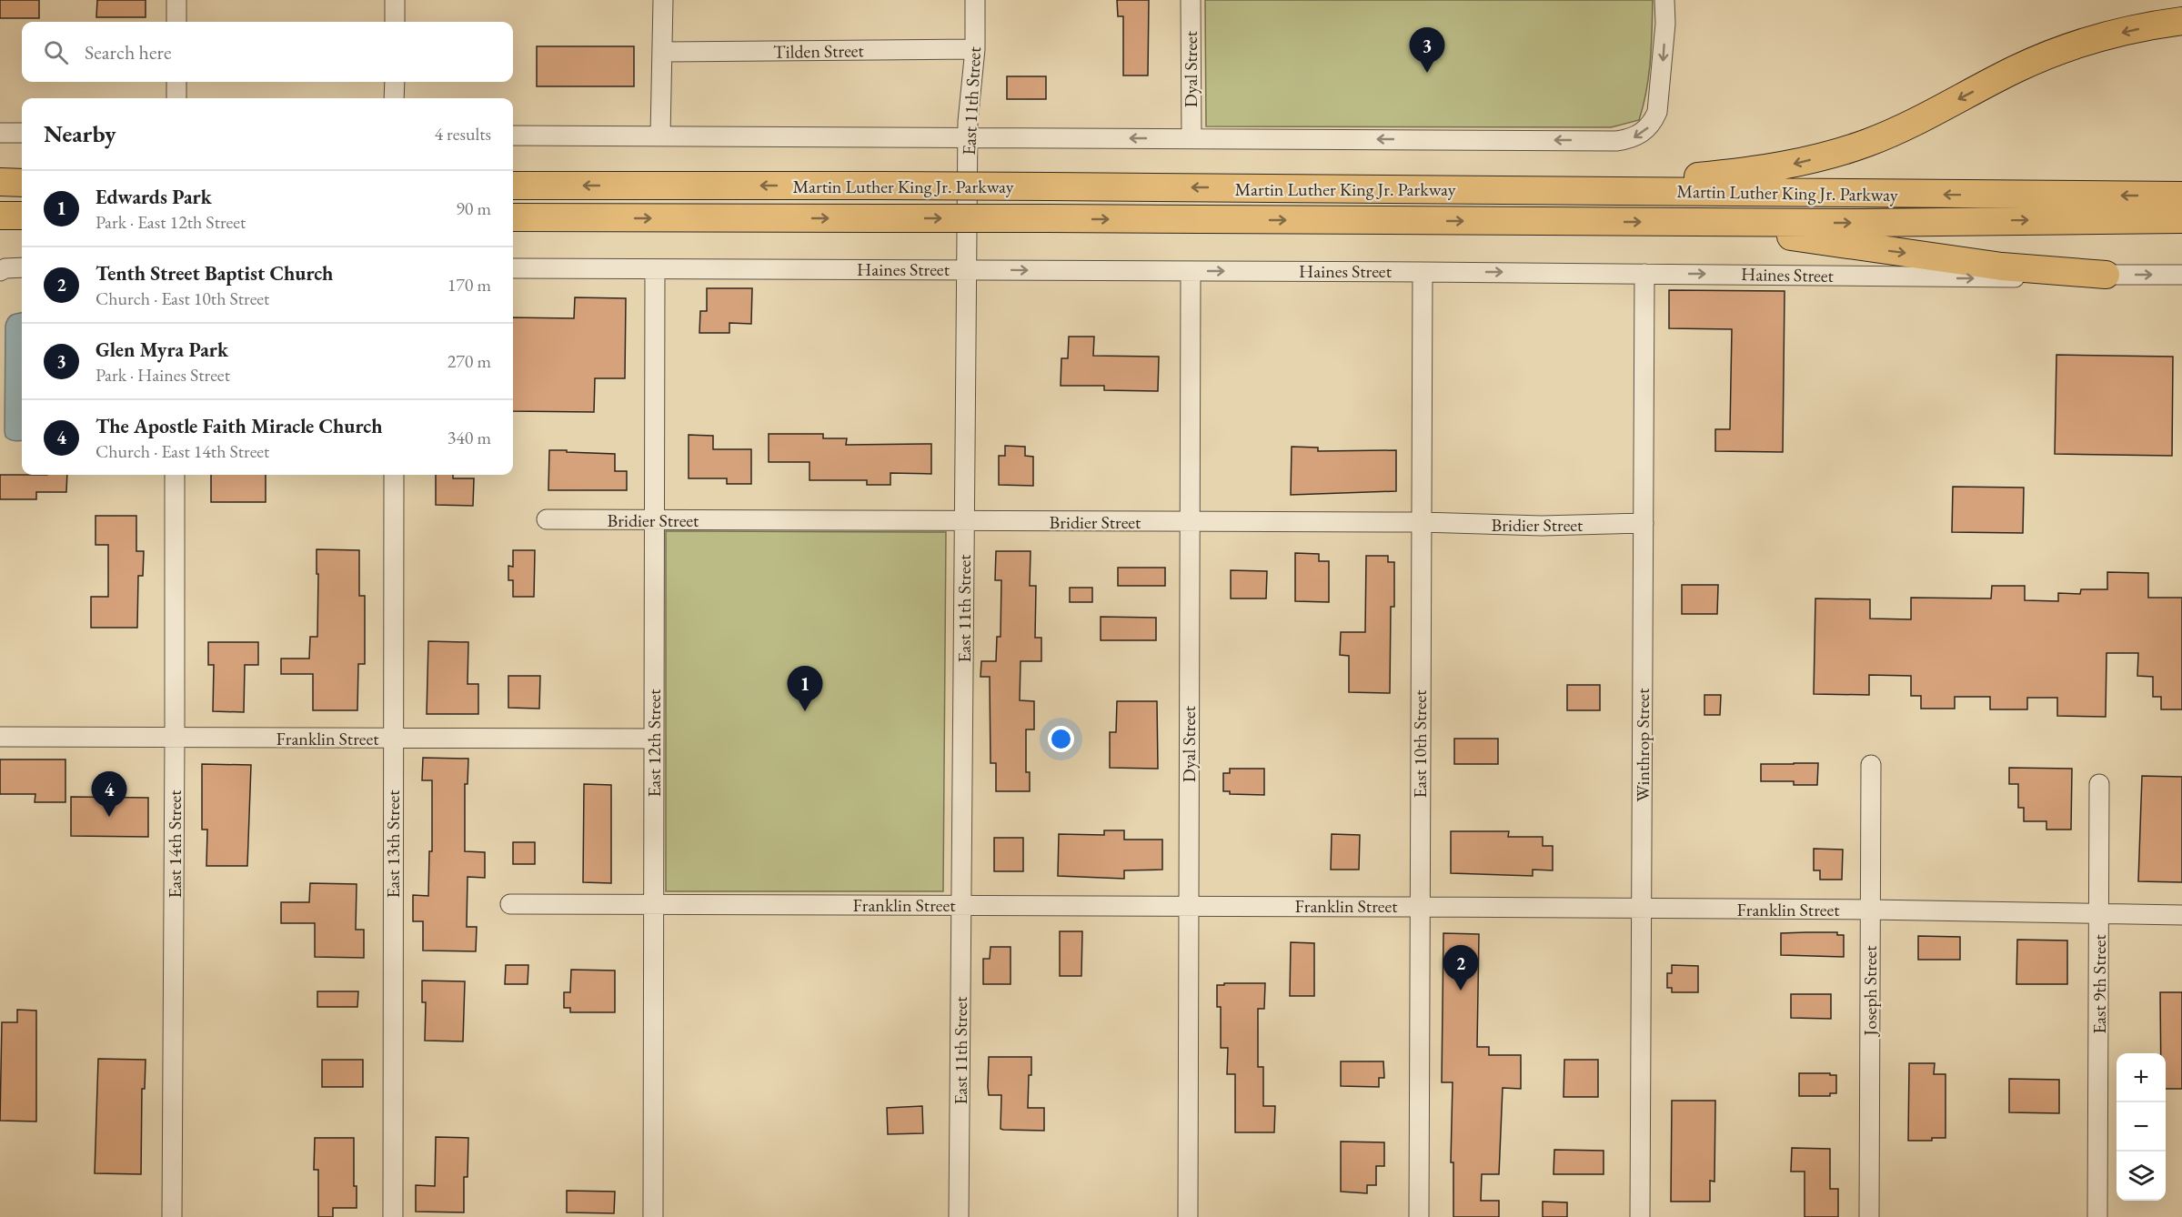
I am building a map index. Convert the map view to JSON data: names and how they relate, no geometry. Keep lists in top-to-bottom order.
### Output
{
  "streets": {
    "highway": ["Martin Luther King Jr. Parkway"],
    "street": [
      "Tilden Street",
      "Dyal Street",
      "East 11th Street",
      "Haines Street",
      "Bridier Street",
      "Franklin Street",
      "East 12th Street",
      "East 10th Street",
      "Winthrop Street",
      "East 14th Street",
      "East 13th Street",
      "East 9th Street",
      "Joseph Street"
    ]
  },
  "crossings": [
    ["Tilden Street", "East 11th Street"],
    ["Dyal Street", "Haines Street"],
    ["Dyal Street", "Bridier Street"],
    ["Dyal Street", "Franklin Street"],
    ["East 11th Street", "Haines Street"],
    ["East 11th Street", "Bridier Street"],
    ["East 11th Street", "Franklin Street"],
    ["Haines Street", "East 12th Street"],
    ["Haines Street", "East 10th Street"],
    ["Haines Street", "Winthrop Street"],
    ["Bridier Street", "East 12th Street"],
    ["Bridier Street", "East 10th Street"],
    ["Bridier Street", "Winthrop Street"],
    ["Franklin Street", "East 12th Street"],
    ["Franklin Street", "East 10th Street"],
    ["Franklin Street", "Winthrop Street"],
    ["Franklin Street", "East 14th Street"],
    ["Franklin Street", "East 13th Street"],
    ["Franklin Street", "East 9th Street"],
    ["Franklin Street", "Joseph Street"]
  ],
  "one_way": ["Haines Street"],
  "page": {
    "search": "Search here",
    "pins": [
      "3",
      "1",
      "4",
      "2"
    ],
    "heading": ["Nearby", "4 results"],
    "list": [
      {
        "mark": "1",
        "name": "Edwards Park",
        "note": "Park · East 12th Street",
        "value": "90 m"
      },
      {
        "mark": "2",
        "name": "Tenth Street Baptist Church",
        "note": "Church · East 10th Street",
        "value": "170 m"
      },
      {
        "mark": "3",
        "name": "Glen Myra Park",
        "note": "Park · Haines Street",
        "value": "270 m"
      },
      {
        "mark": "4",
        "name": "The Apostle Faith Miracle Church",
        "note": "Church · East 14th Street",
        "value": "340 m"
      }
    ],
    "map_buttons": ["+", "−"]
  }
}
